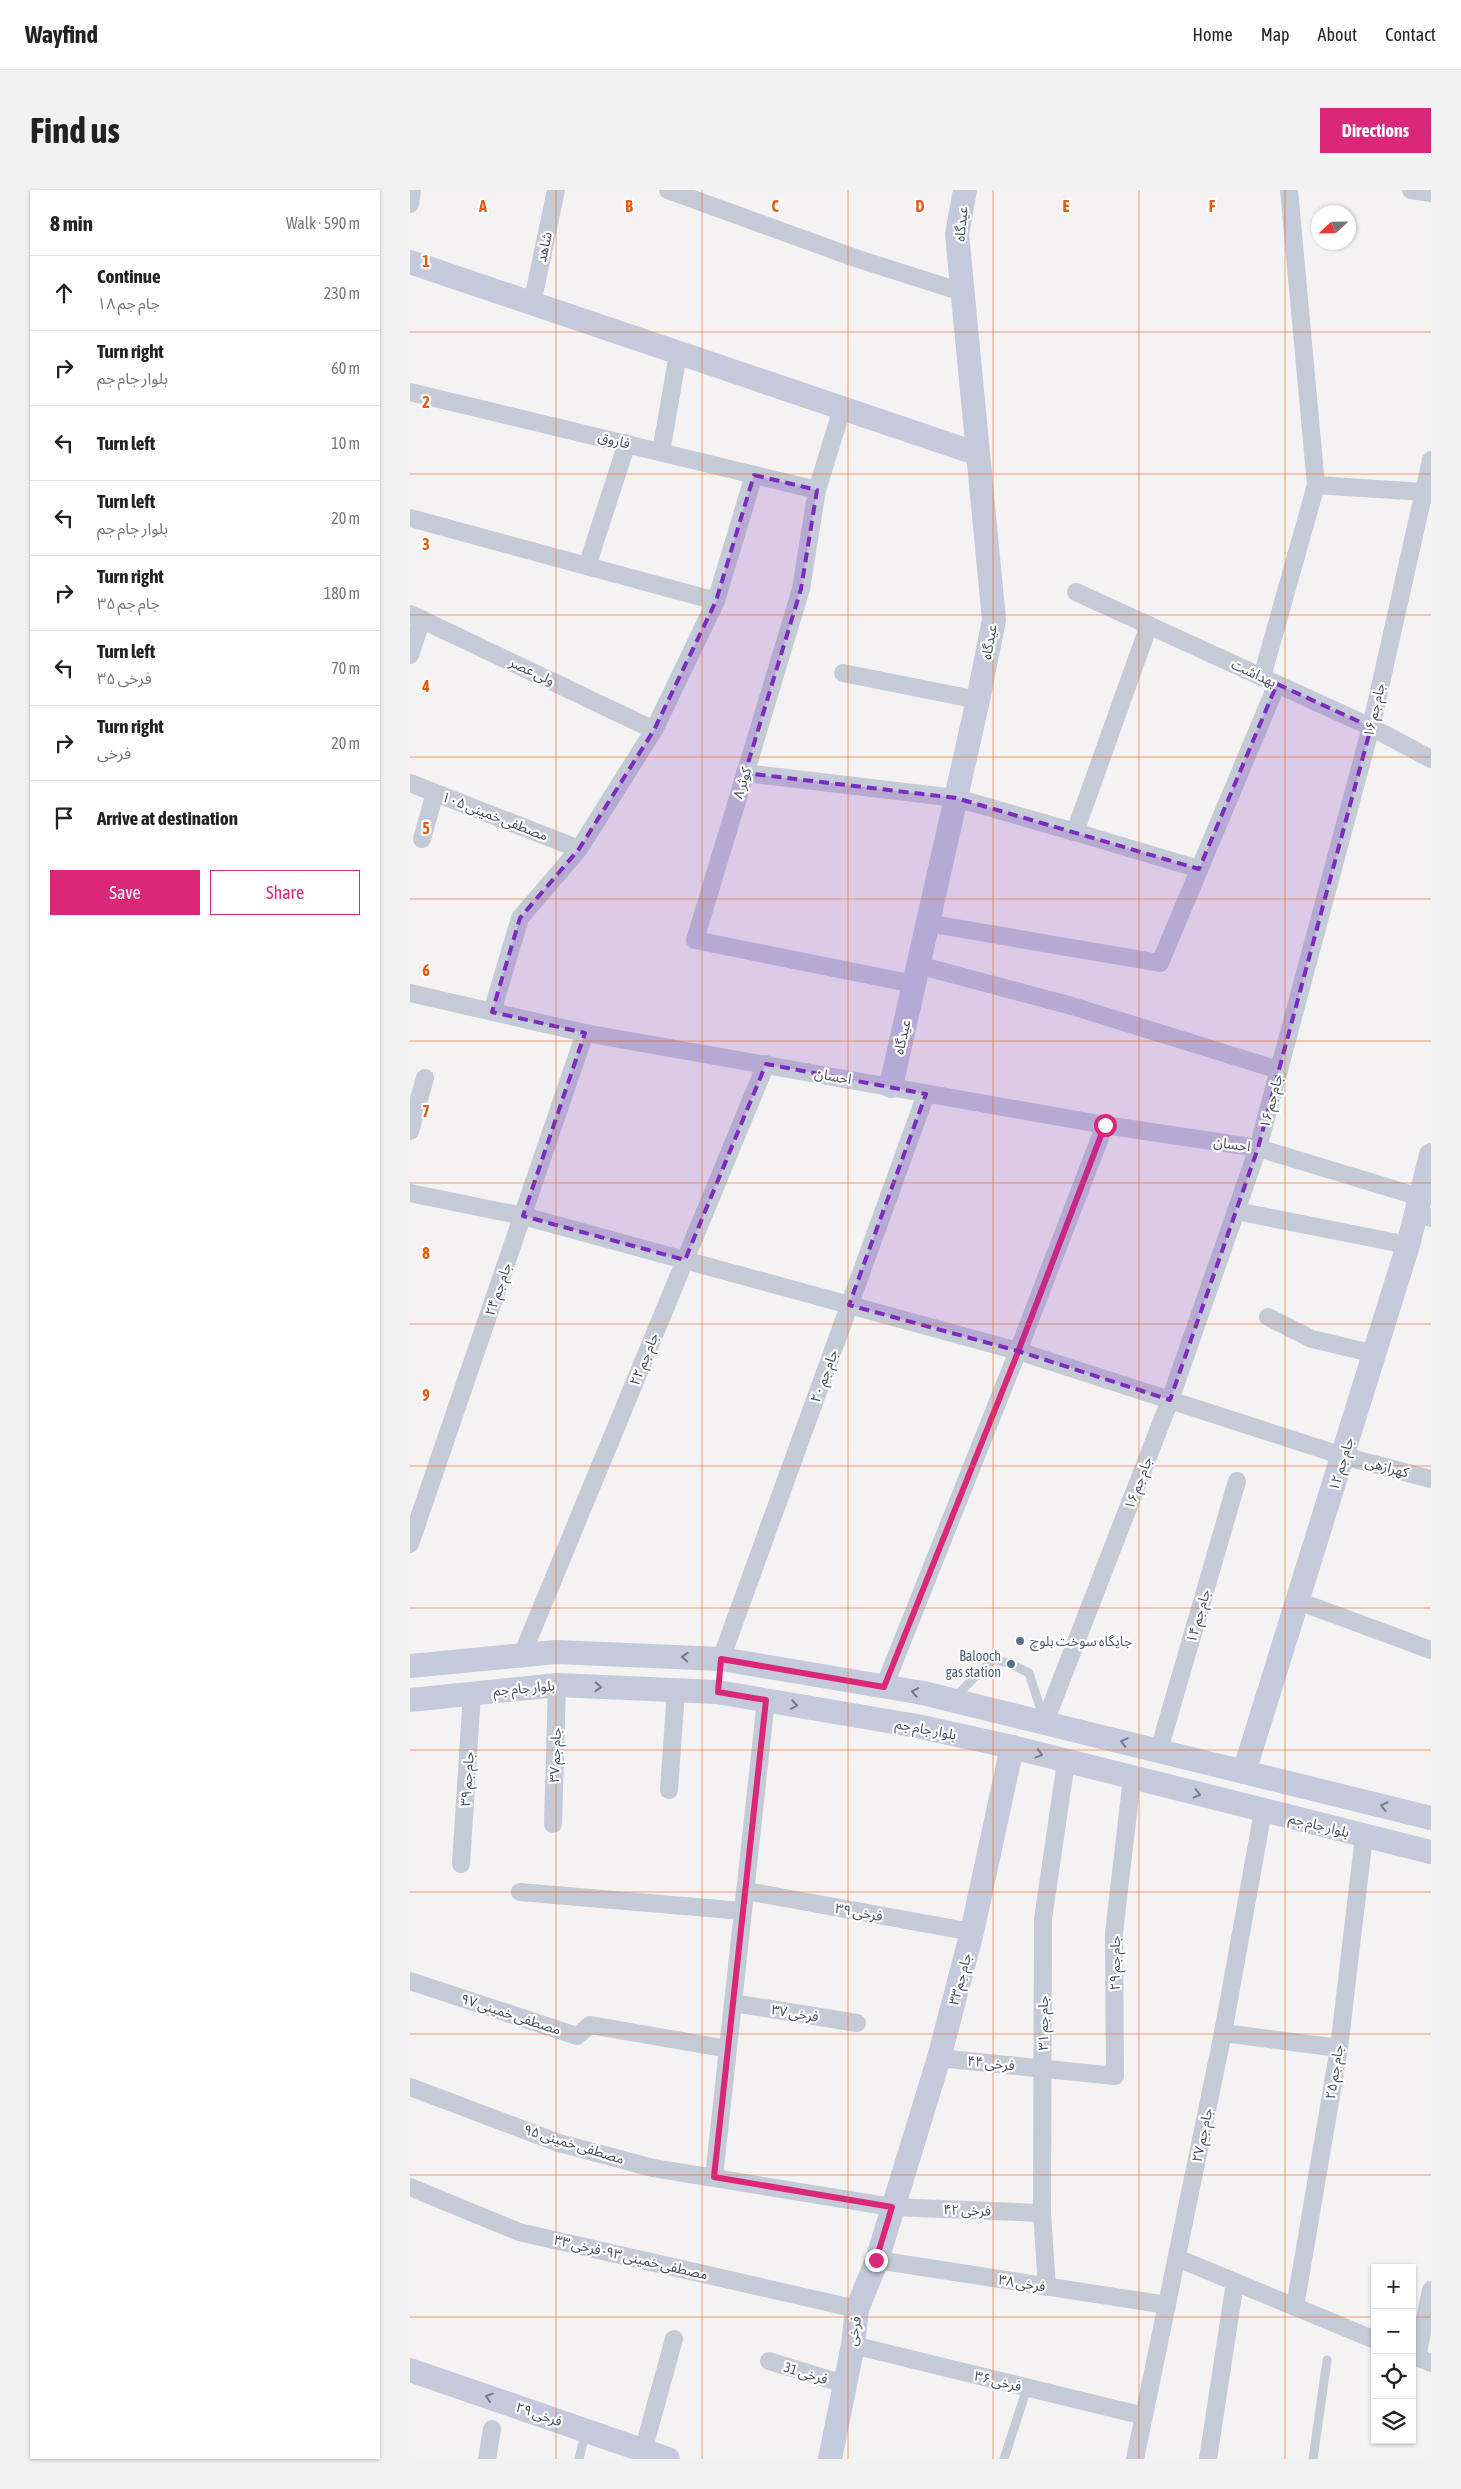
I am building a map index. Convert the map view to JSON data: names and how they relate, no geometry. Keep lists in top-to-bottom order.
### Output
{
  "streets": {
    "street": [
      "عیدگاه",
      "شاهد",
      "فاروق",
      "ولی عصر",
      "بهداشت",
      "جام جم ۱۶",
      "کوثر ۸",
      "مصطفی خمینی ۱۰۵",
      "احسان",
      "جام جم ۲۴",
      "جام جم ۲۲",
      "جام جم ۲۰",
      "جام جم ۱۲",
      "کهرازهی",
      "جام جم ۱۴",
      "بلوار جام جم",
      "جام جم ۳۷",
      "جام جم ۳۹",
      "فرخی ۳۹",
      "جام جم ۲۹",
      "جام جم۳۳",
      "فرخی ۳۷",
      "مصطفی خمینی ۹۷",
      "جام جم ۳۱",
      "فرخی ۴۴",
      "جام جم ۲۵",
      "جام جم ۲۷",
      "مصطفی خمینی ۹۵",
      "فرخی ۴۲",
      "مصطفی خمینی ۹۳- فرخی ۳۳",
      "فرخی ۳۸",
      "فرخی",
      "فرخی 31",
      "فرخی ۳۶",
      "فرخی ۲۹"
    ]
  },
  "crossings": [
    ["عیدگاه", "کوثر ۸"],
    ["عیدگاه", "احسان"],
    ["فاروق", "کوثر ۸"],
    ["بهداشت", "جام جم ۱۶"],
    ["جام جم ۱۶", "احسان"],
    ["جام جم ۱۶", "کهرازهی"],
    ["احسان", "جام جم ۲۴"],
    ["احسان", "جام جم ۲۲"],
    ["احسان", "جام جم ۲۰"],
    ["احسان", "جام جم ۱۲"],
    ["جام جم ۲۴", "کهرازهی"],
    ["جام جم ۲۲", "کهرازهی"],
    ["جام جم ۲۰", "کهرازهی"],
    ["جام جم ۱۲", "کهرازهی"],
    ["بلوار جام جم", "جام جم ۳۷"],
    ["بلوار جام جم", "جام جم ۳۹"],
    ["بلوار جام جم", "جام جم ۲۹"],
    ["بلوار جام جم", "جام جم۳۳"],
    ["بلوار جام جم", "جام جم ۳۱"],
    ["بلوار جام جم", "جام جم ۲۵"],
    ["بلوار جام جم", "جام جم ۲۷"],
    ["فرخی ۳۹", "جام جم۳۳"],
    ["جام جم ۲۹", "جام جم ۳۱"],
    ["جام جم ۲۹", "فرخی ۴۴"],
    ["جام جم۳۳", "فرخی ۴۴"],
    ["جام جم۳۳", "مصطفی خمینی ۹۵"],
    ["جام جم۳۳", "فرخی ۴۲"],
    ["جام جم۳۳", "فرخی"],
    ["جام جم ۳۱", "فرخی ۴۴"],
    ["جام جم ۳۱", "فرخی ۴۲"],
    ["جام جم ۳۱", "فرخی ۳۸"],
    ["جام جم ۲۷", "فرخی ۳۸"],
    ["جام جم ۲۷", "فرخی ۳۶"],
    ["مصطفی خمینی ۹۵", "فرخی ۴۲"],
    ["مصطفی خمینی ۹۵", "فرخی"],
    ["فرخی ۴۲", "فرخی"],
    ["مصطفی خمینی ۹۳- فرخی ۳۳", "فرخی"],
    ["فرخی ۳۸", "فرخی"],
    ["فرخی", "فرخی 31"],
    ["فرخی", "فرخی ۳۶"]
  ],
  "one_way": ["فرخی ۲۹"],
  "places": ["جایگاه سوخت بلوچ", "Balooch gas station"],
  "north": "left",
  "page": {
    "header": "Wayfind",
    "nav": [
      "Home",
      "Map",
      "About",
      "Contact"
    ],
    "buttons": [
      "Directions",
      ["Save", "Share"]
    ],
    "title": "Find us",
    "heading": ["8 min", "Walk · 590 m"],
    "list": [
      ["Continue", "جام جم ۱۸", "230 m"],
      ["Turn right", "بلوار جام جم", "60 m"],
      ["Turn left", "10 m"],
      ["Turn left", "بلوار جام جم", "20 m"],
      ["Turn right", "جام جم ۳۵", "180 m"],
      ["Turn left", "فرخی ۳۵", "70 m"],
      ["Turn right", "فرخی", "20 m"],
      "Arrive at destination"
    ],
    "map_buttons": ["+", "−"]
  },
  "grid": {
    "columns": [
      "A",
      "B",
      "C",
      "D",
      "E",
      "F"
    ],
    "rows": [
      "1",
      "2",
      "3",
      "4",
      "5",
      "6",
      "7",
      "8",
      "9"
    ]
  }
}
